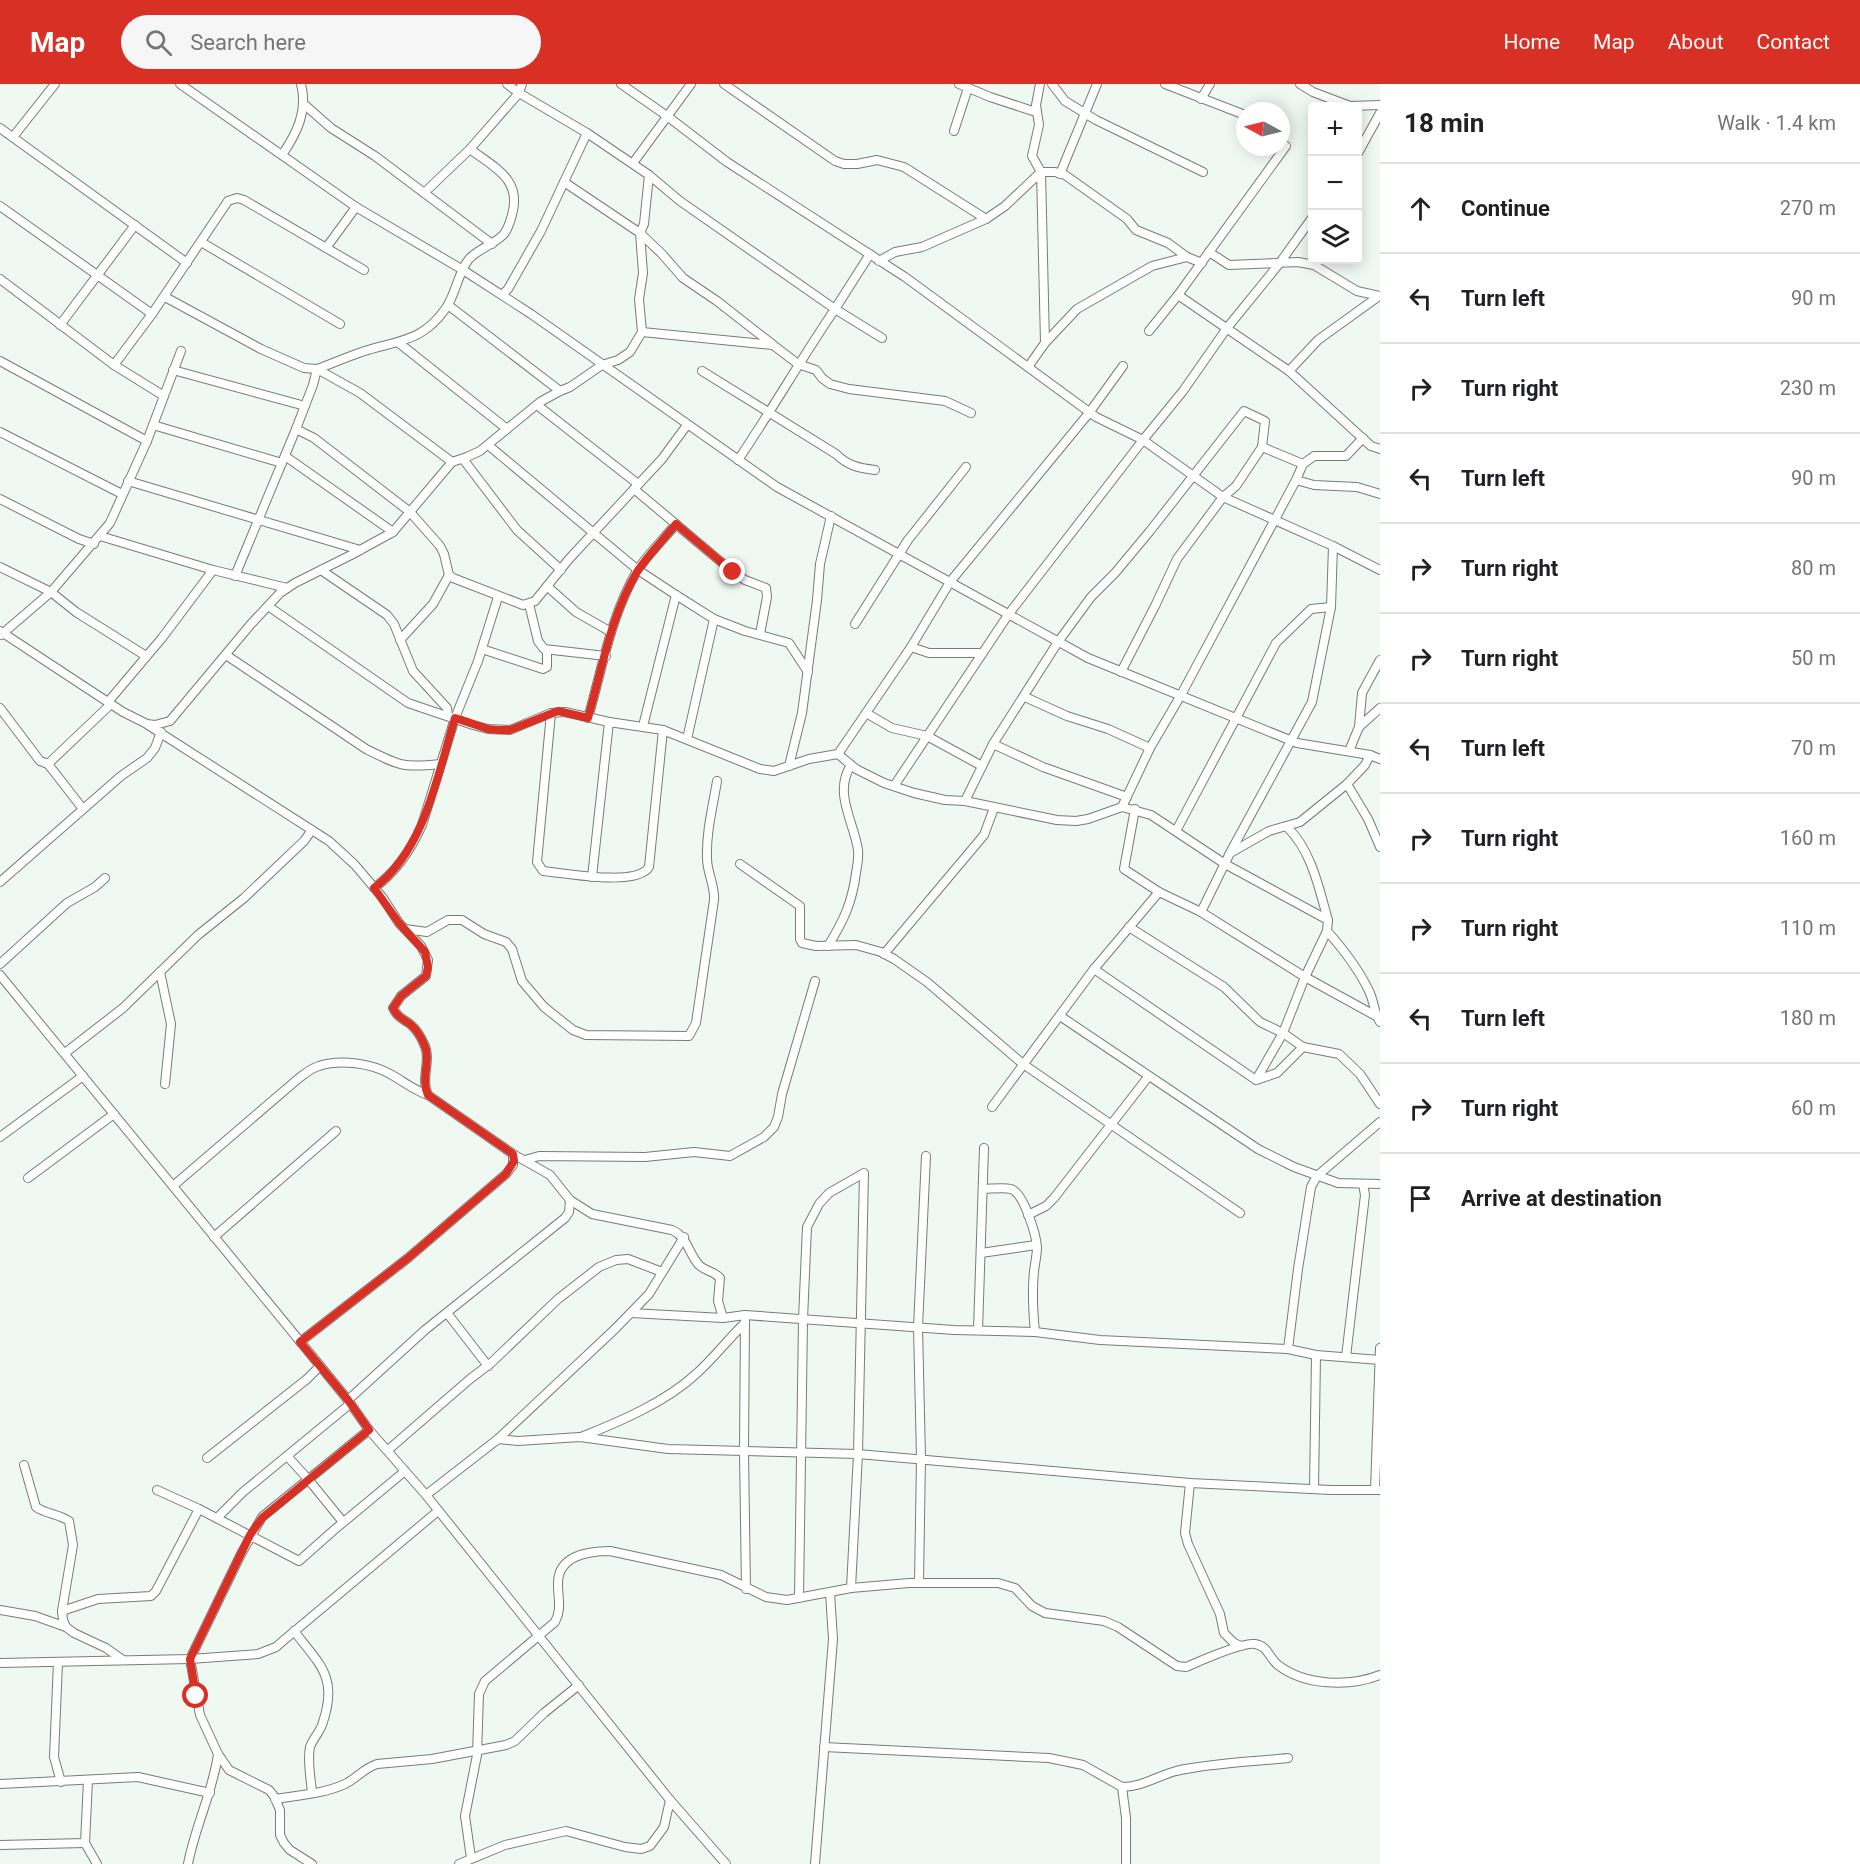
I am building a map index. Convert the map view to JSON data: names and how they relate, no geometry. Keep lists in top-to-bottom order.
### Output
{
  "north": "left",
  "page": {
    "header": "Map",
    "search": "Search here",
    "nav": [
      "Home",
      "Map",
      "About",
      "Contact"
    ],
    "heading": ["18 min", "Walk · 1.4 km"],
    "map_buttons": ["+", "−"],
    "list": [
      ["Continue", "270 m"],
      ["Turn left", "90 m"],
      ["Turn right", "230 m"],
      ["Turn left", "90 m"],
      ["Turn right", "80 m"],
      ["Turn right", "50 m"],
      ["Turn left", "70 m"],
      ["Turn right", "160 m"],
      ["Turn right", "110 m"],
      ["Turn left", "180 m"],
      ["Turn right", "60 m"],
      "Arrive at destination"
    ]
  }
}
